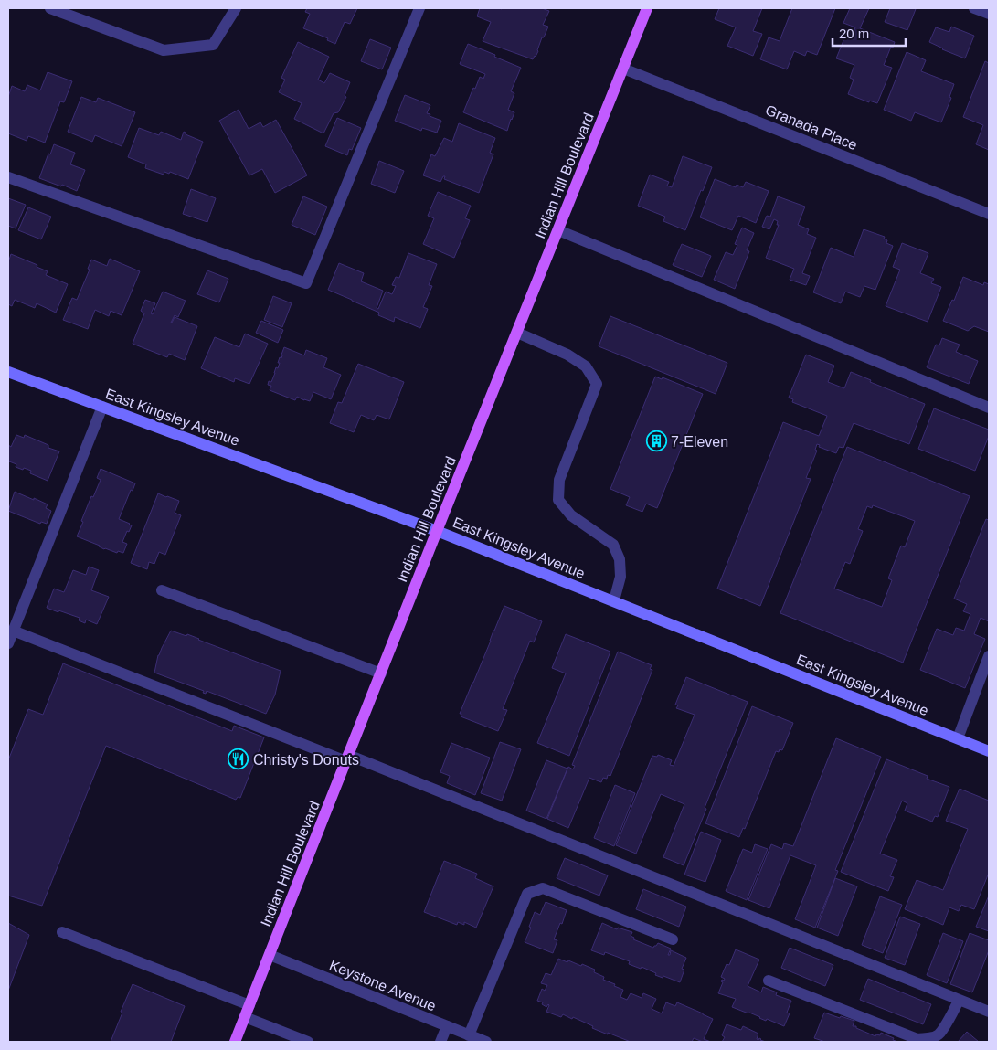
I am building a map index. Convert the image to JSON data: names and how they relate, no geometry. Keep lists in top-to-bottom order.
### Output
{
  "streets": {
    "main road": ["Indian Hill Boulevard"],
    "street": ["Granada Place", "East Kingsley Avenue", "Keystone Avenue"]
  },
  "crossings": [
    ["Granada Place", "Indian Hill Boulevard"],
    ["Indian Hill Boulevard", "East Kingsley Avenue"],
    ["Indian Hill Boulevard", "Keystone Avenue"]
  ],
  "places": {
    "building": ["7-Eleven"],
    "restaurant": ["Christy's Donuts"]
  },
  "scale_bar": "20 m"
}
